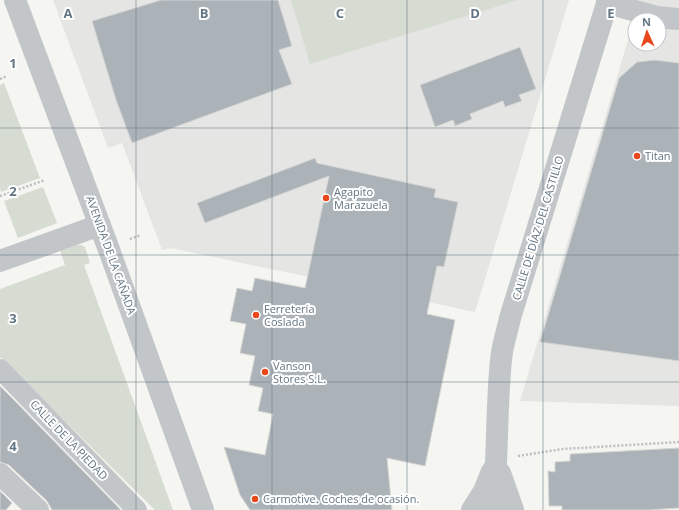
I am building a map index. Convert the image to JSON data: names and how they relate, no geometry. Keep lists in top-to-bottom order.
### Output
{
  "streets": {
    "street": ["CALLE DE DÍAZ DEL CASTILLO", "AVENIDA DE LA CAÑADA", "CALLE DE LA PIEDAD"]
  },
  "places": [
    "Titan",
    "Agapito Marazuela",
    "Ferretería Coslada",
    "Vanson Stores S.L.",
    "Carmotive. Coches de ocasión."
  ],
  "north": "top",
  "grid": {
    "columns": [
      "A",
      "B",
      "C",
      "D",
      "E"
    ],
    "rows": [
      "1",
      "2",
      "3",
      "4"
    ]
  }
}
